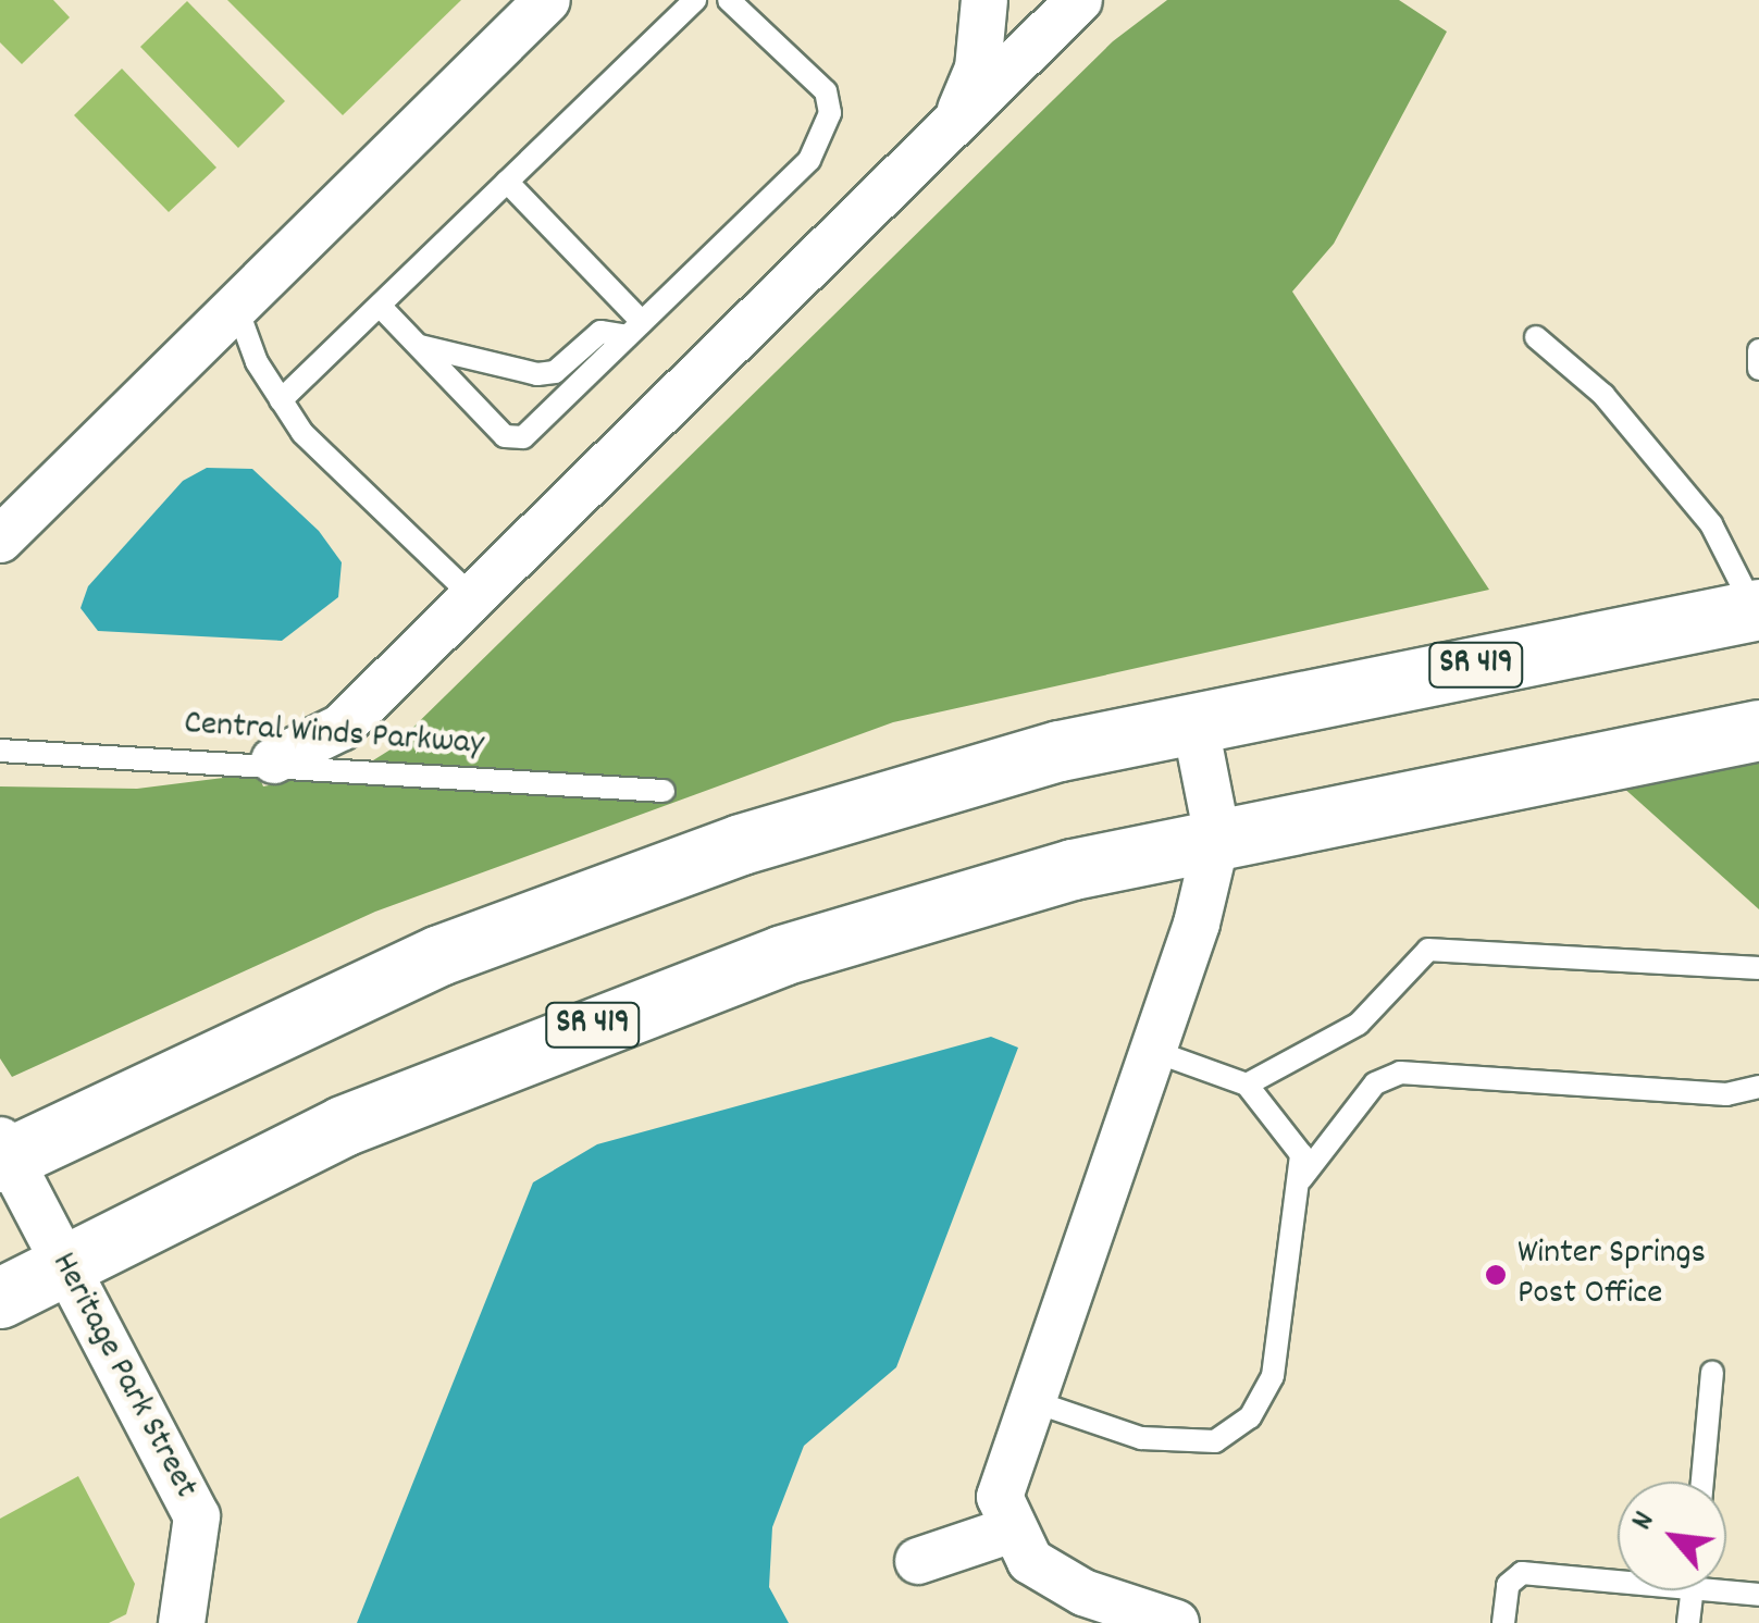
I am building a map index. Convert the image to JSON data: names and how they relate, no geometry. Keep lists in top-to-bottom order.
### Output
{
  "streets": {
    "main road": ["SR 419"],
    "street": ["Heritage Park Street"],
    "lane": ["Central Winds Parkway"]
  },
  "crossings": [
    ["SR 419", "Heritage Park Street"]
  ],
  "places": ["Winter Springs Post Office"],
  "north": "top left"
}
